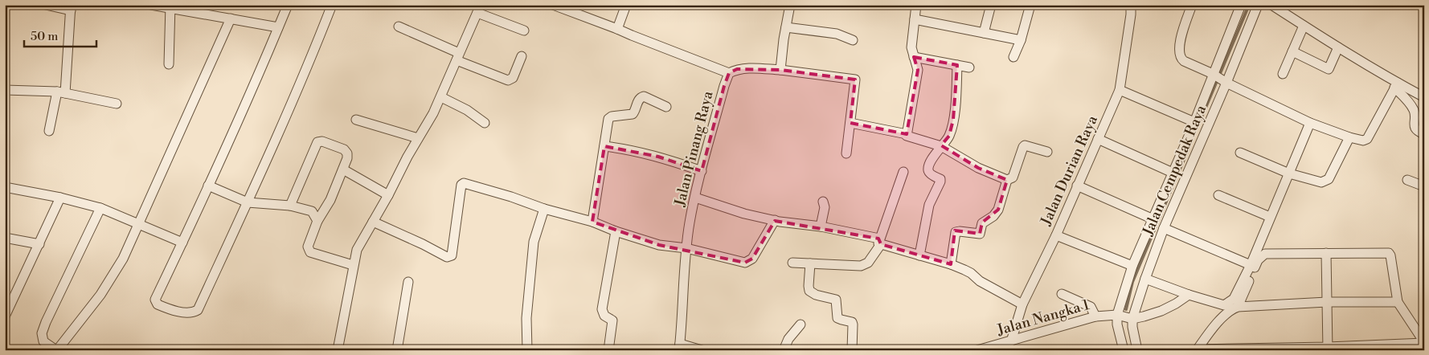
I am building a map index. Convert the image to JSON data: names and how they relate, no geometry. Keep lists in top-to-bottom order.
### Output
{
  "streets": {
    "street": [
      "Jalan Pinang Raya",
      "Jalan Durian Raya",
      "Jalan Cempedak Raya",
      "Jalan Nangka 1"
    ]
  },
  "crossings": [
    ["Jalan Durian Raya", "Jalan Nangka 1"],
    ["Jalan Cempedak Raya", "Jalan Nangka 1"]
  ],
  "scale_bar": "50 m"
}
